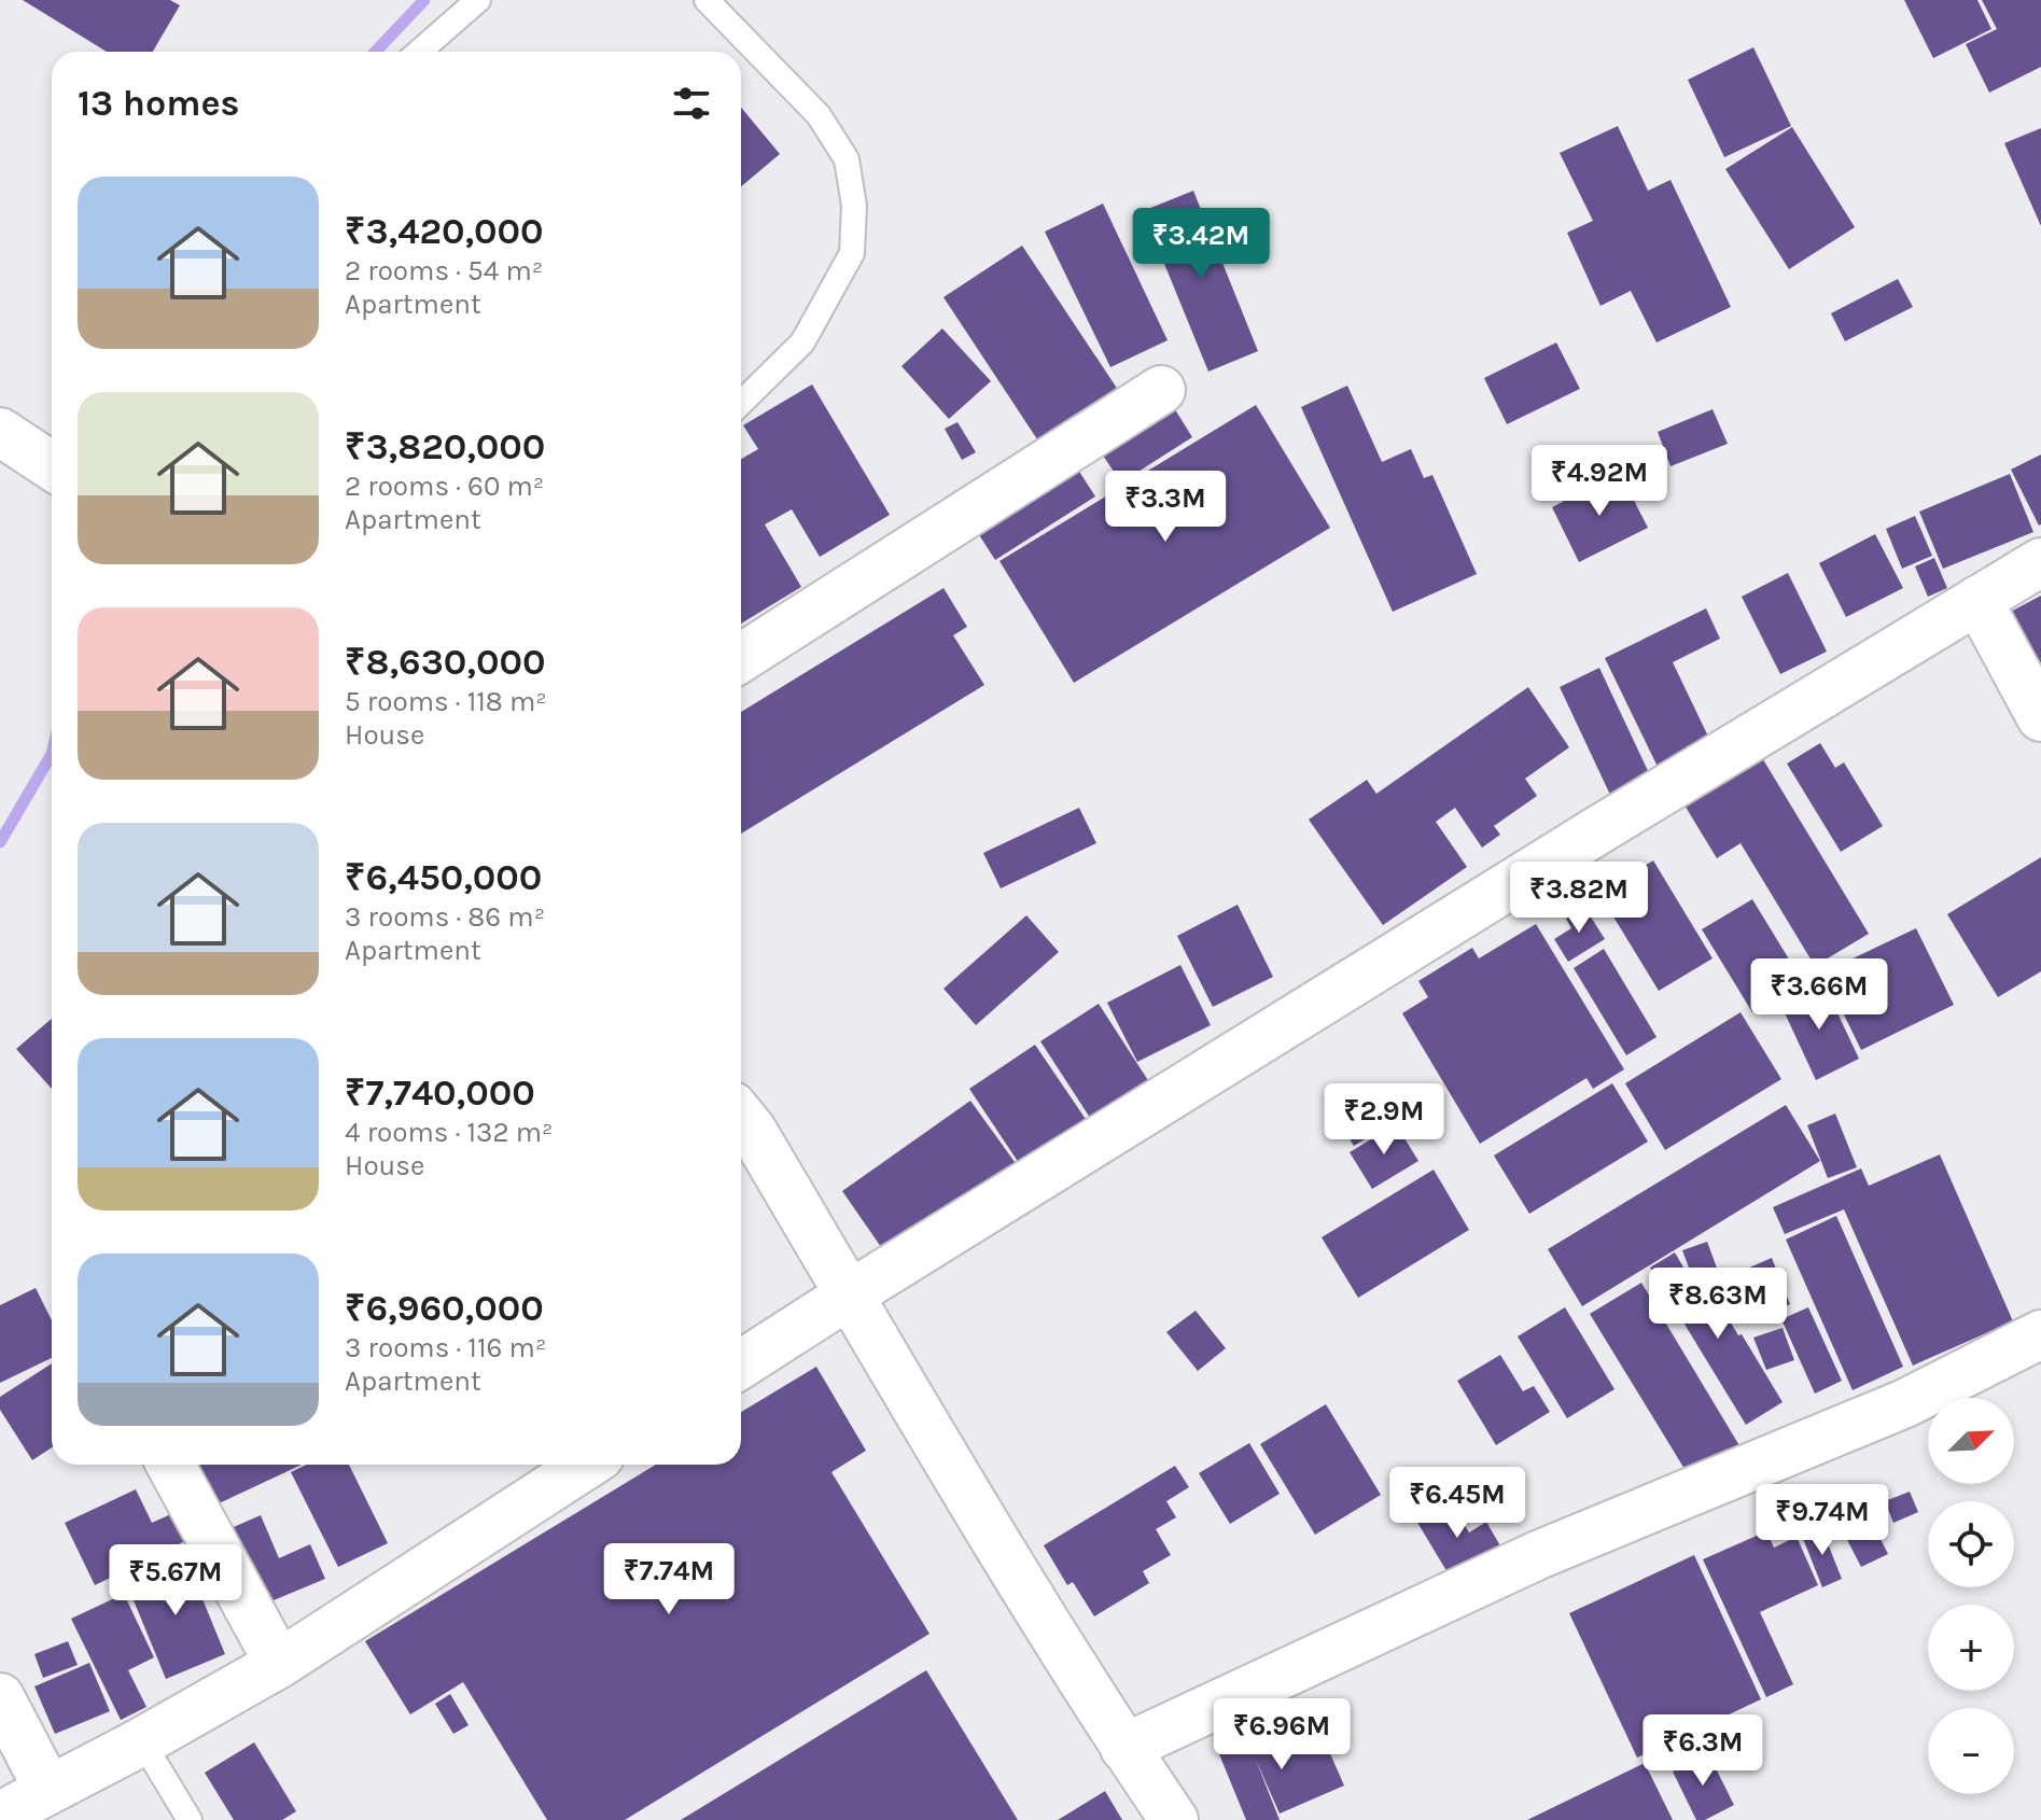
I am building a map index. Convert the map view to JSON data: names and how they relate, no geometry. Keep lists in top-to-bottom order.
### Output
{
  "north": "top right",
  "page": {
    "heading": "13 homes",
    "list": [
      {
        "name": "₹3,420,000",
        "note": "2 rooms · 54 m² · Apartment"
      },
      {
        "name": "₹3,820,000",
        "note": "2 rooms · 60 m² · Apartment"
      },
      {
        "name": "₹8,630,000",
        "note": "5 rooms · 118 m² · House"
      },
      {
        "name": "₹6,450,000",
        "note": "3 rooms · 86 m² · Apartment"
      },
      {
        "name": "₹7,740,000",
        "note": "4 rooms · 132 m² · House"
      },
      {
        "name": "₹6,960,000",
        "note": "3 rooms · 116 m² · Apartment"
      }
    ],
    "price": [
      "₹3.42M",
      "₹4.92M",
      "₹3.3M",
      "₹3.82M",
      "₹3.66M",
      "₹2.9M",
      "₹8.63M",
      "₹6.45M",
      "₹9.74M",
      "₹7.74M",
      "₹5.67M",
      "₹6.96M",
      "₹6.3M"
    ],
    "map_buttons": ["+", "−"]
  }
}
